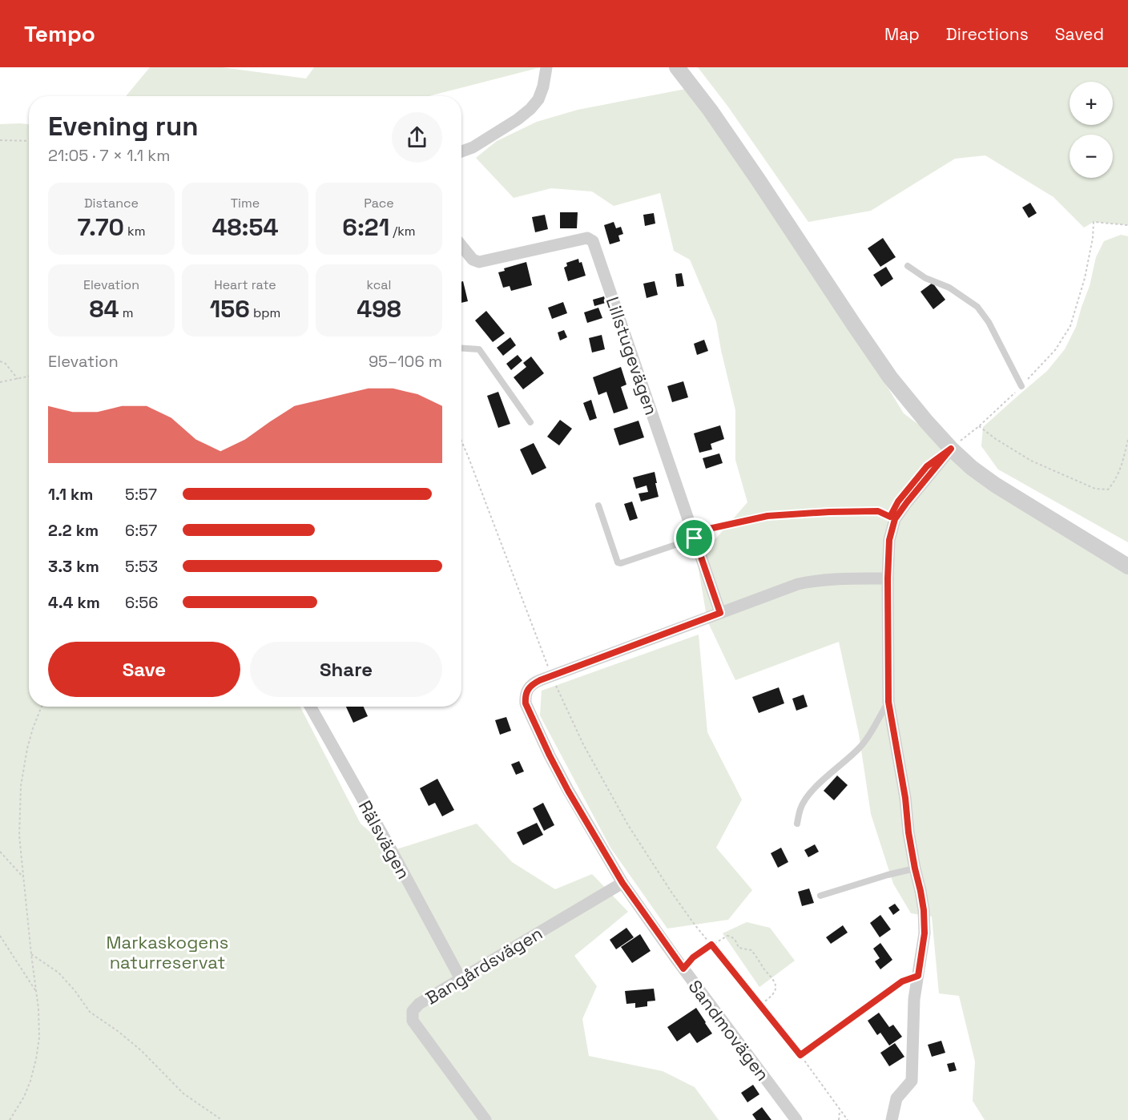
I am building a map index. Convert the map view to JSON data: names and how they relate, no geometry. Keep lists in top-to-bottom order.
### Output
{
  "streets": {
    "street": [
      "Lillstugevägen",
      "Rälsvägen",
      "Bangårdsvägen",
      "Sandmovägen"
    ]
  },
  "crossings": [
    ["Lillstugevägen", "Sandmovägen"],
    ["Rälsvägen", "Bangårdsvägen"],
    ["Bangårdsvägen", "Sandmovägen"]
  ],
  "parks": ["Markaskogens naturreservat"],
  "page": {
    "header": "Tempo",
    "nav": ["Map", "Directions", "Saved"],
    "map_buttons": ["+", "−"],
    "heading": ["Evening run", "21:05 · 7 × 1.1 km"],
    "stats": [
      ["Distance", "7.70 km"],
      ["Time", "48:54"],
      ["Pace", "6:21 /km"],
      ["Elevation", "84 m"],
      ["Heart rate", "156 bpm"],
      ["kcal", "498"]
    ],
    "chart": ["Elevation", "95–106 m"],
    "list": [
      {
        "name": "1.1 km",
        "note": "5:57"
      },
      {
        "name": "2.2 km",
        "note": "6:57"
      },
      {
        "name": "3.3 km",
        "note": "5:53"
      },
      {
        "name": "4.4 km",
        "note": "6:56"
      }
    ],
    "buttons": ["Save", "Share"]
  }
}
